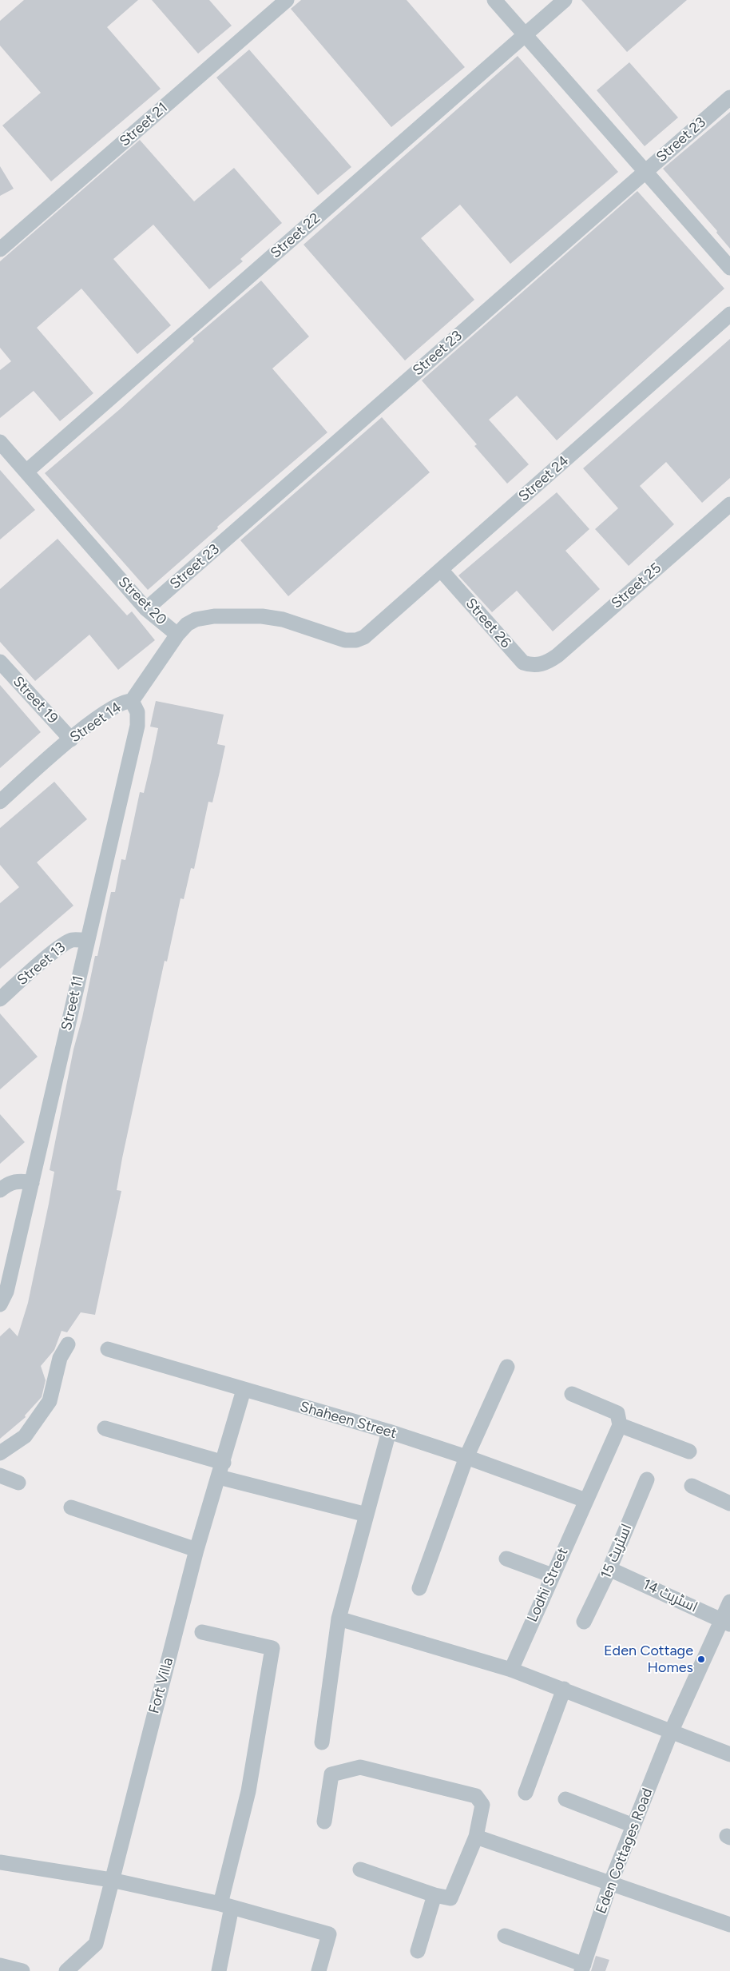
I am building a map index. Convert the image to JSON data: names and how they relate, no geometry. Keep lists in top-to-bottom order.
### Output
{
  "streets": {
    "street": [
      "Street 21",
      "Street 23",
      "Street 22",
      "Street 24",
      "Street 25",
      "Street 20",
      "Street 26",
      "Street 19",
      "Street 14",
      "Street 13",
      "Street 11",
      "Shaheen Street",
      "اسٹریٹ 15",
      "Lodhi Street",
      "اسٹریٹ 14",
      "Fort Villa",
      "Eden Cottages Road"
    ]
  },
  "crossings": [
    ["Street 23", "Street 20"],
    ["Street 22", "Street 20"],
    ["Street 24", "Street 20"],
    ["Street 24", "Street 26"],
    ["Street 25", "Street 26"],
    ["Street 20", "Street 14"],
    ["Street 19", "Street 14"],
    ["Street 14", "Street 11"],
    ["Street 13", "Street 11"],
    ["Shaheen Street", "Lodhi Street"],
    ["Shaheen Street", "Fort Villa"],
    ["اسٹریٹ 15", "اسٹریٹ 14"]
  ],
  "places": ["Eden Cottage Homes"]
}
